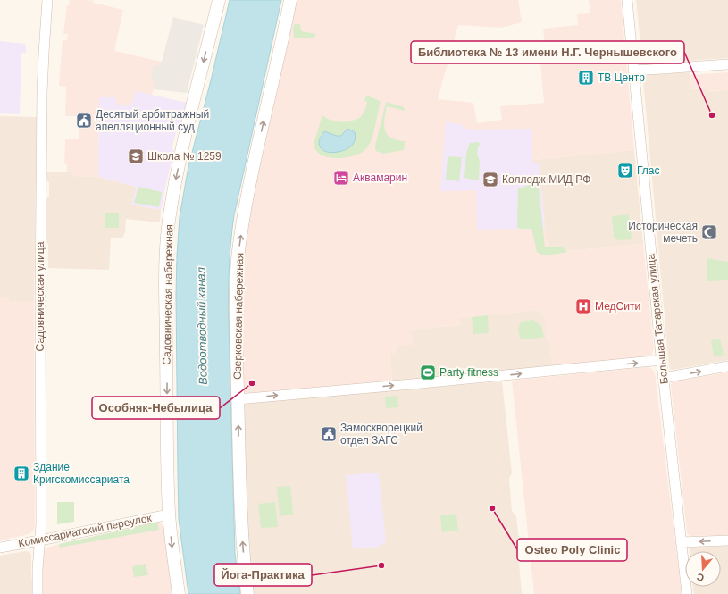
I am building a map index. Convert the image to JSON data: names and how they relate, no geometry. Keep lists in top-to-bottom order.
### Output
{
  "streets": {
    "street": [
      "Садовническая набережная",
      "Садовническая улица",
      "Озерковская набережная",
      "Большая Татарская улица",
      "Комиссариатский переулок"
    ]
  },
  "crossings": [
    ["Садовническая набережная", "Комиссариатский переулок"],
    ["Садовническая улица", "Комиссариатский переулок"]
  ],
  "one_way": ["Садовническая набережная", "Озерковская набережная"],
  "water": ["Водоотводный канал"],
  "places": {
    "building": ["ТВ Центр", "Здание Кригскомиссариата"],
    "other": [
      "Библиотека № 13 имени Н.Г. Чернышевского",
      "Особняк-Небылица",
      "Osteo Poly Clinic",
      "Йога-Практика"
    ],
    "public building": ["Десятый арбитражный апелляционный суд", "Замоскворецкий отдел ЗАГС"],
    "school or university": ["Школа № 1259", "Колледж МИД РФ"],
    "theatre": ["Глас"],
    "hotel": ["Аквамарин"],
    "mosque": ["Историческая мечеть"],
    "hospital": ["МедСити"],
    "sports": ["Party fitness"]
  },
  "north": "bottom"
}
